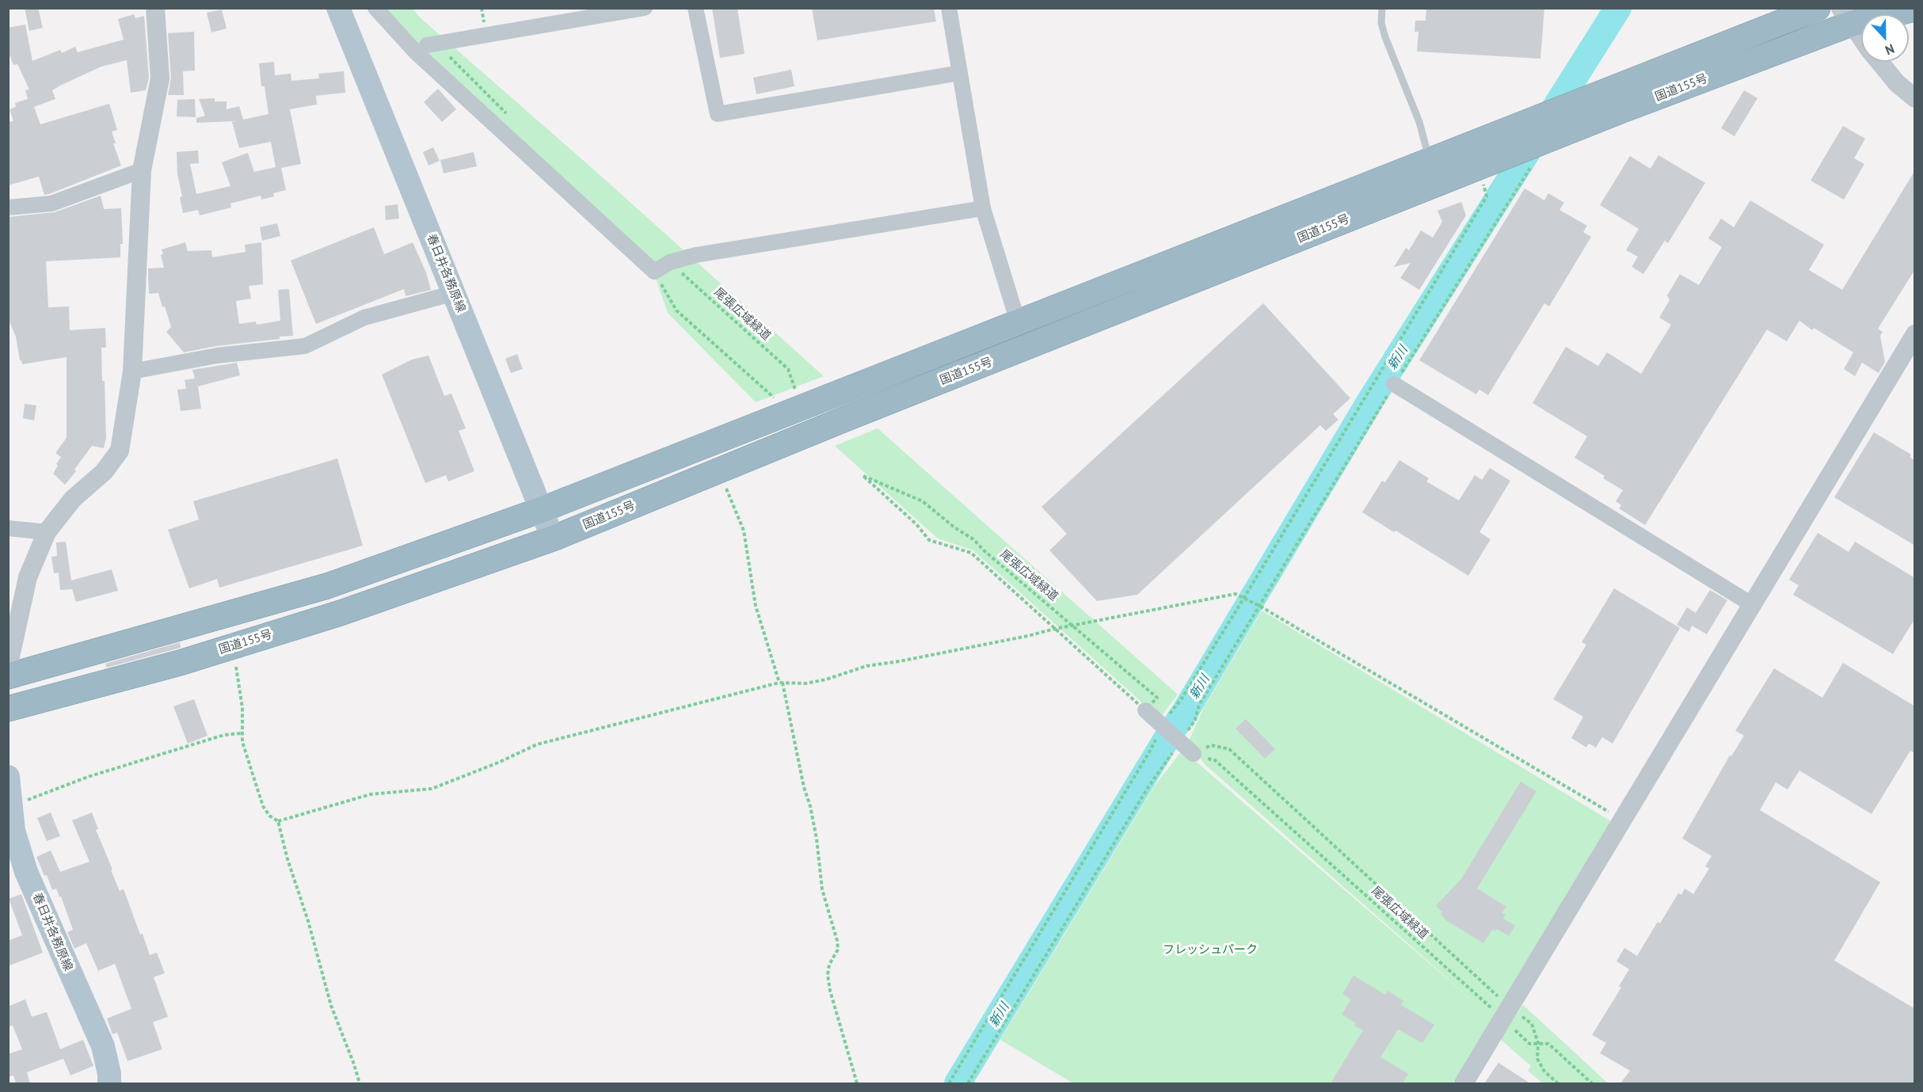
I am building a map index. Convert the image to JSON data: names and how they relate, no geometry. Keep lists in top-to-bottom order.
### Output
{
  "streets": {
    "highway": ["国道155号"],
    "main road": ["春日井各務原線"],
    "path": ["尾張広域緑道"]
  },
  "crossings": [
    ["国道155号", "春日井各務原線"]
  ],
  "water": ["新川"],
  "parks": ["フレッシュパーク"],
  "north": "bottom"
}
